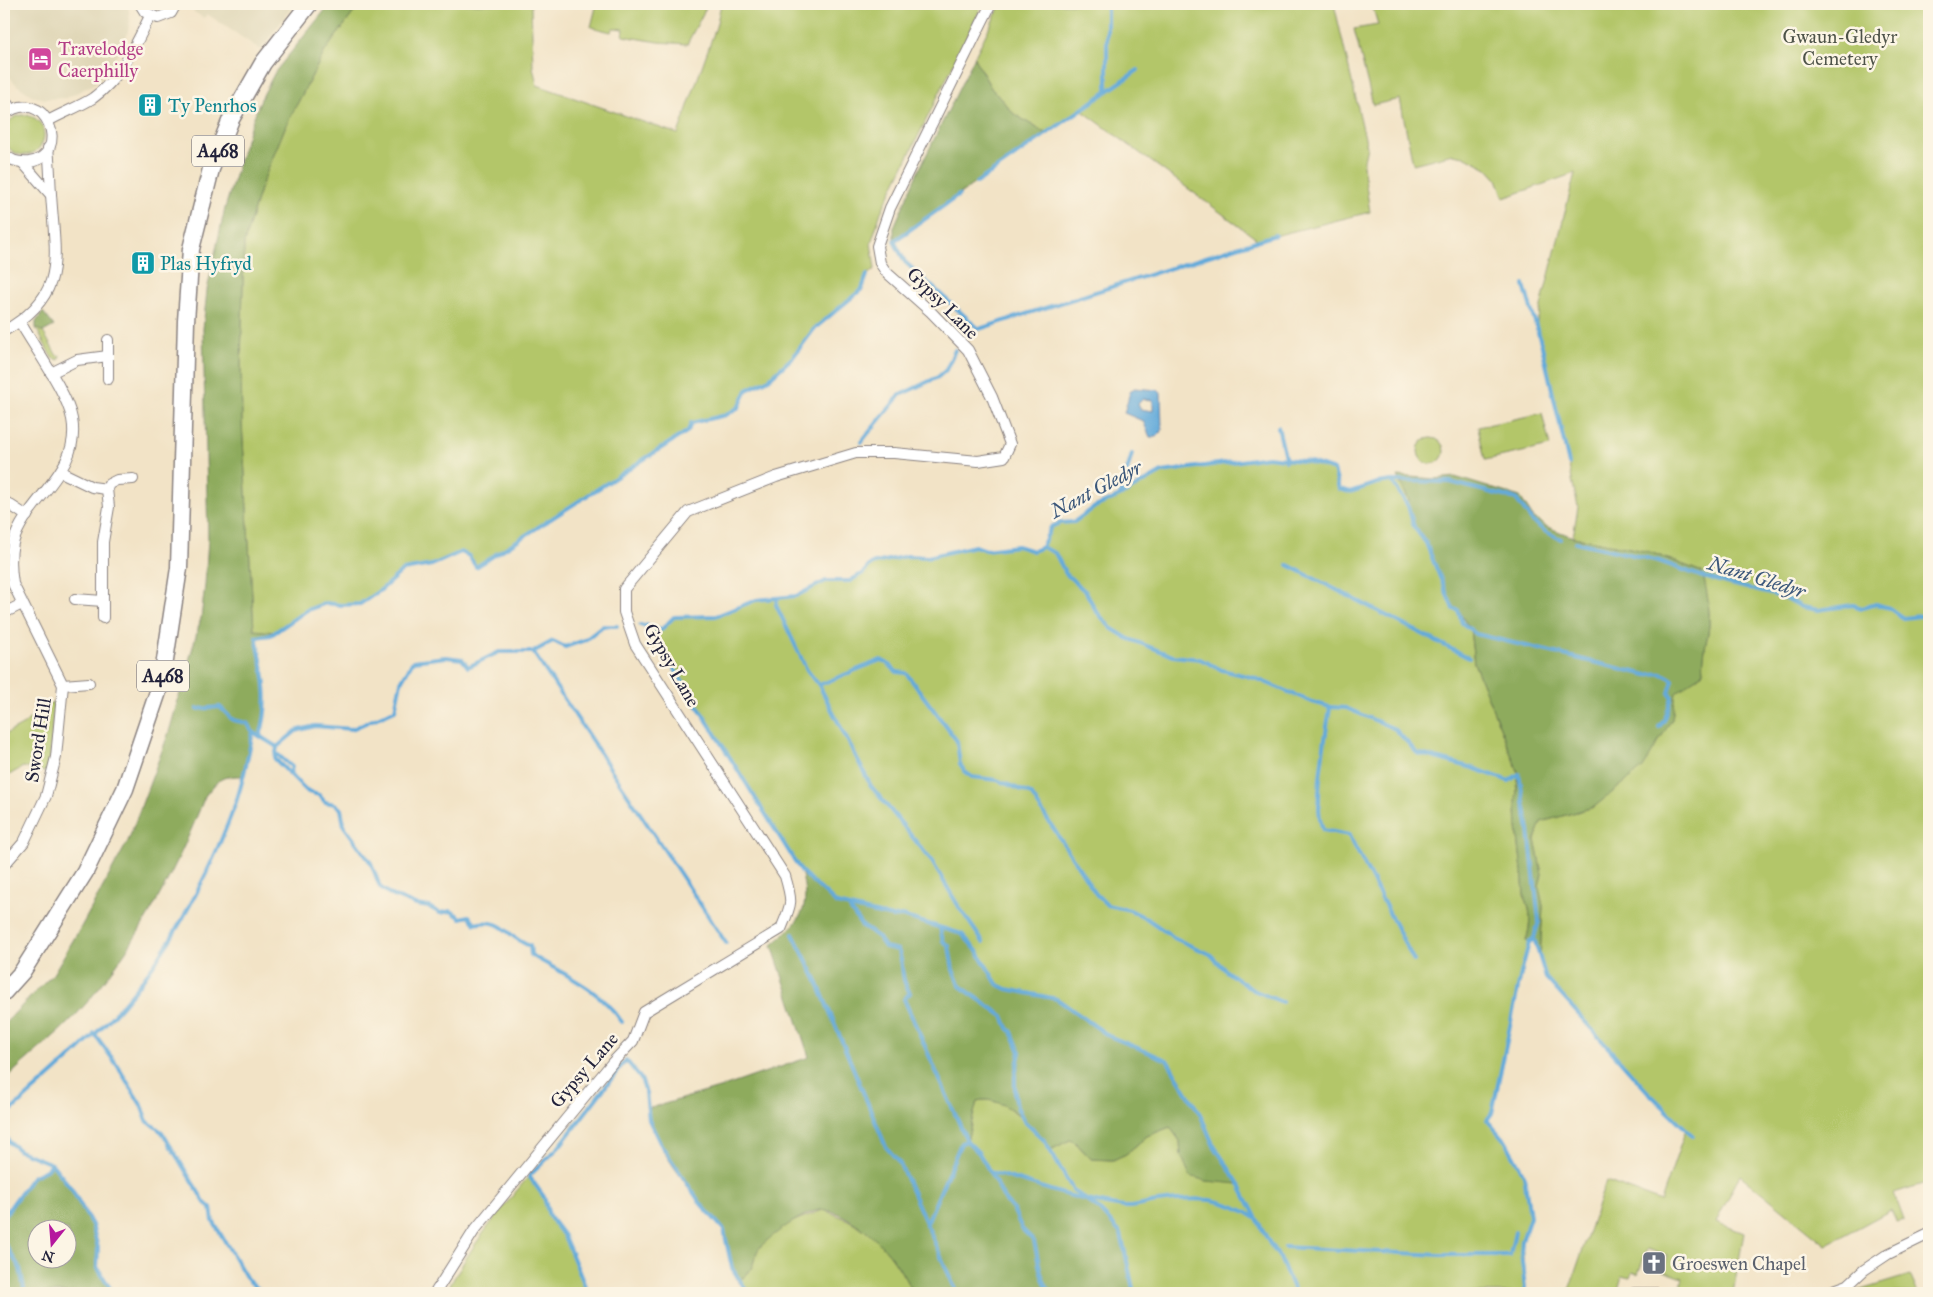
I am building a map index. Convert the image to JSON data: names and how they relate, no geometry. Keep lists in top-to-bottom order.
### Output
{
  "streets": {
    "main road": ["A468"],
    "street": ["Gypsy Lane", "Sword Hill"]
  },
  "water": ["Nant Gledyr"],
  "parks": ["Gwaun-Gledyr Cemetery"],
  "places": {
    "hotel": ["Travelodge Caerphilly"],
    "building": ["Ty Penrhos", "Plas Hyfryd"],
    "church": ["Groeswen Chapel"]
  },
  "north": "bottom"
}
